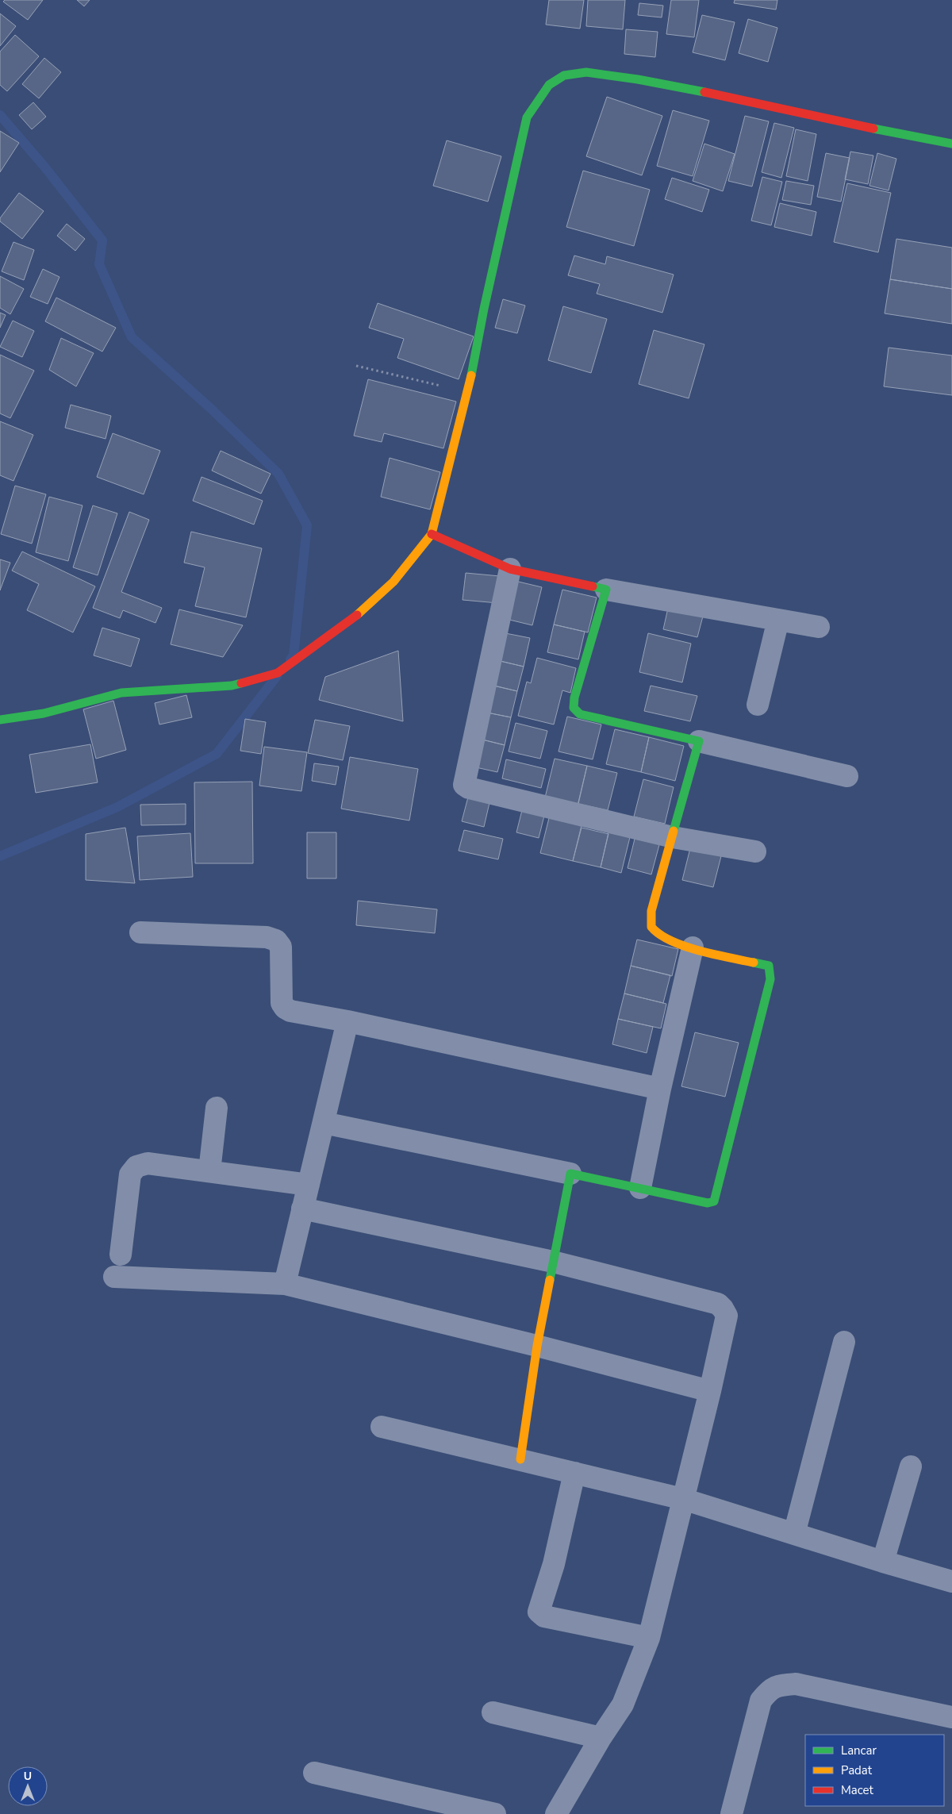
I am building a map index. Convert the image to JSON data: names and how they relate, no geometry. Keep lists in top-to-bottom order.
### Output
{
  "legend": ["Lancar", "Padat", "Macet"],
  "north": "top"
}
